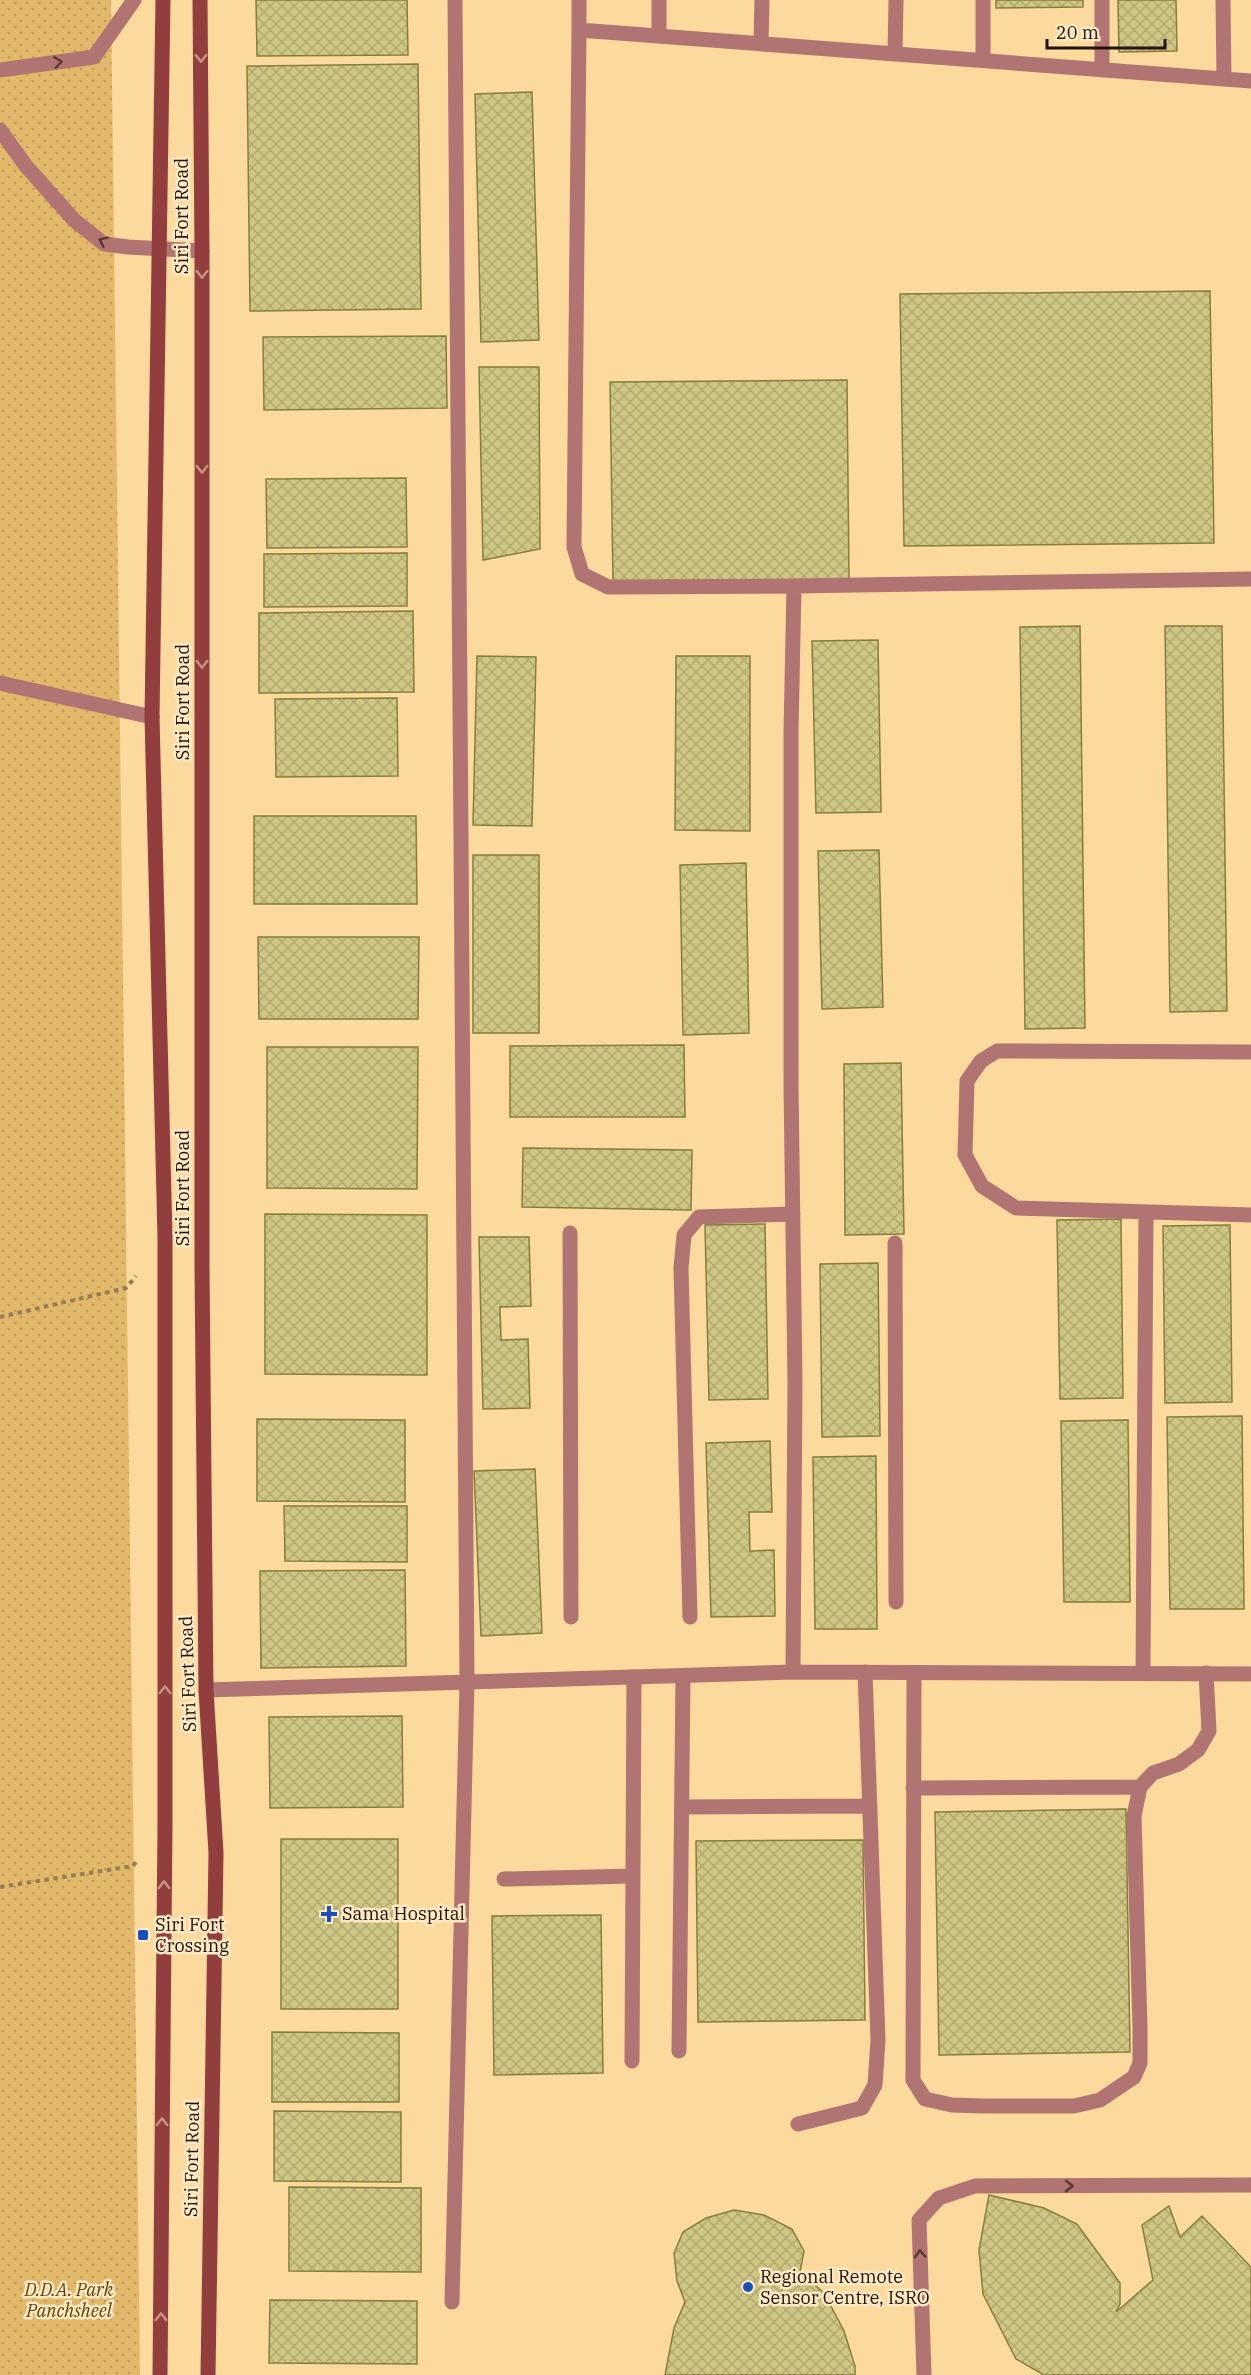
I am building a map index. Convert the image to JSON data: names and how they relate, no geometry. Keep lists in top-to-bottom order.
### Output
{
  "streets": {
    "street": ["Siri Fort Road"]
  },
  "parks": ["D.D.A. Park Panchsheel"],
  "places": {
    "health": ["Sama Hospital"],
    "transit": ["Siri Fort Crossing"],
    "other": ["Regional Remote Sensor Centre, ISRO"]
  },
  "scale_bar": "20 m"
}
